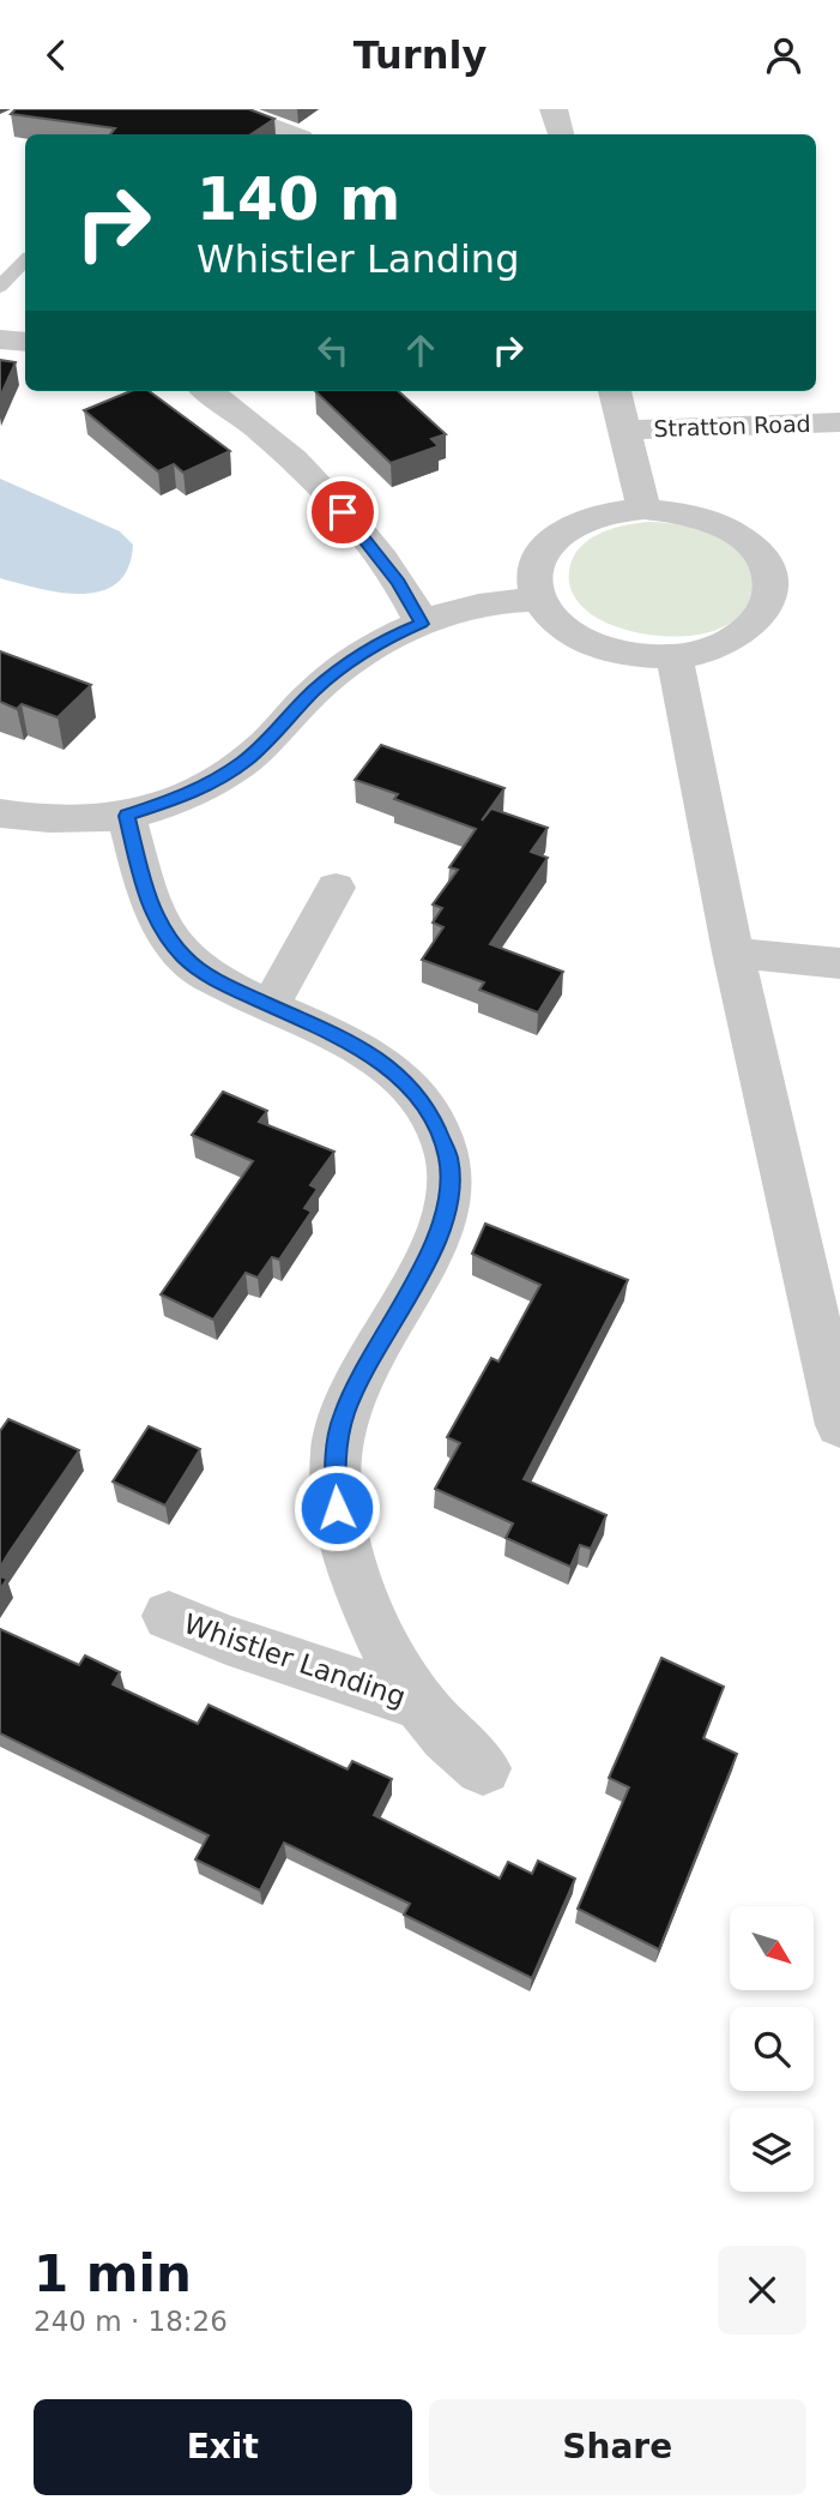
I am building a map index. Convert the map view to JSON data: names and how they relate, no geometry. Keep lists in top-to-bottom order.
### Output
{
  "streets": {
    "street": ["Stratton Road", "Whistler Landing"]
  },
  "north": "bottom right",
  "page": {
    "header": "Turnly",
    "turn": ["140 m", "Whistler Landing"],
    "heading": ["1 min", "240 m · 18:26"],
    "buttons": ["Exit", "Share"]
  }
}
